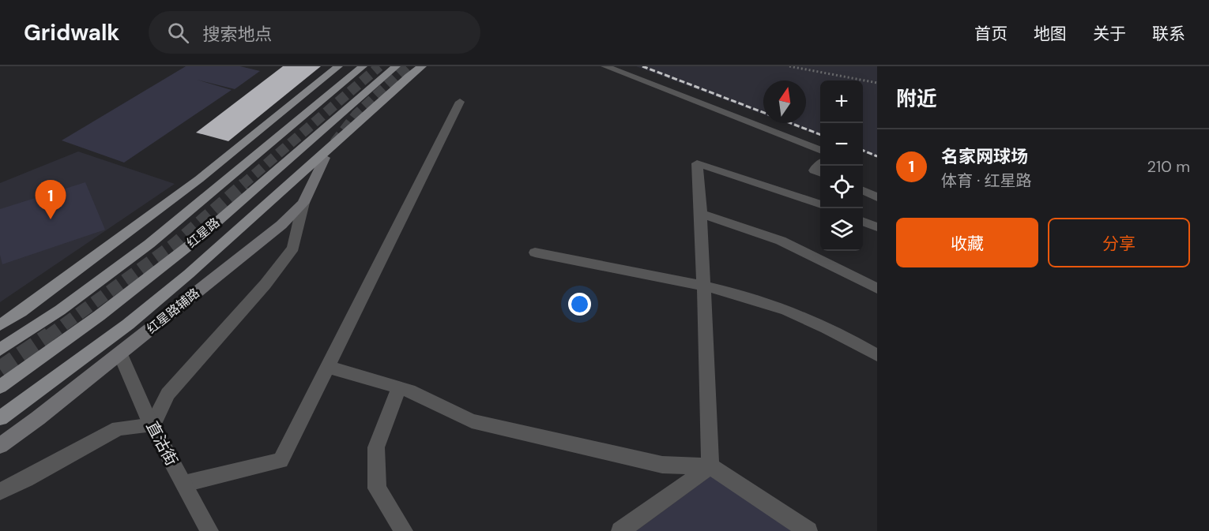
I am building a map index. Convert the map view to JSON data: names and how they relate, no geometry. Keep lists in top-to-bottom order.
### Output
{
  "streets": {
    "main road": ["红星路", "红星路辅路"],
    "street": ["直沽街"]
  },
  "crossings": [
    ["红星路辅路", "直沽街"]
  ],
  "north": "top",
  "page": {
    "header": "Gridwalk",
    "search": "搜索地点",
    "nav": [
      "首页",
      "地图",
      "关于",
      "联系"
    ],
    "heading": "附近",
    "map_buttons": ["+", "−"],
    "list": [
      {
        "mark": "1",
        "name": "名家网球场",
        "note": "体育 · 红星路",
        "value": "210 m"
      }
    ],
    "pins": "1",
    "buttons": ["收藏", "分享"]
  }
}
